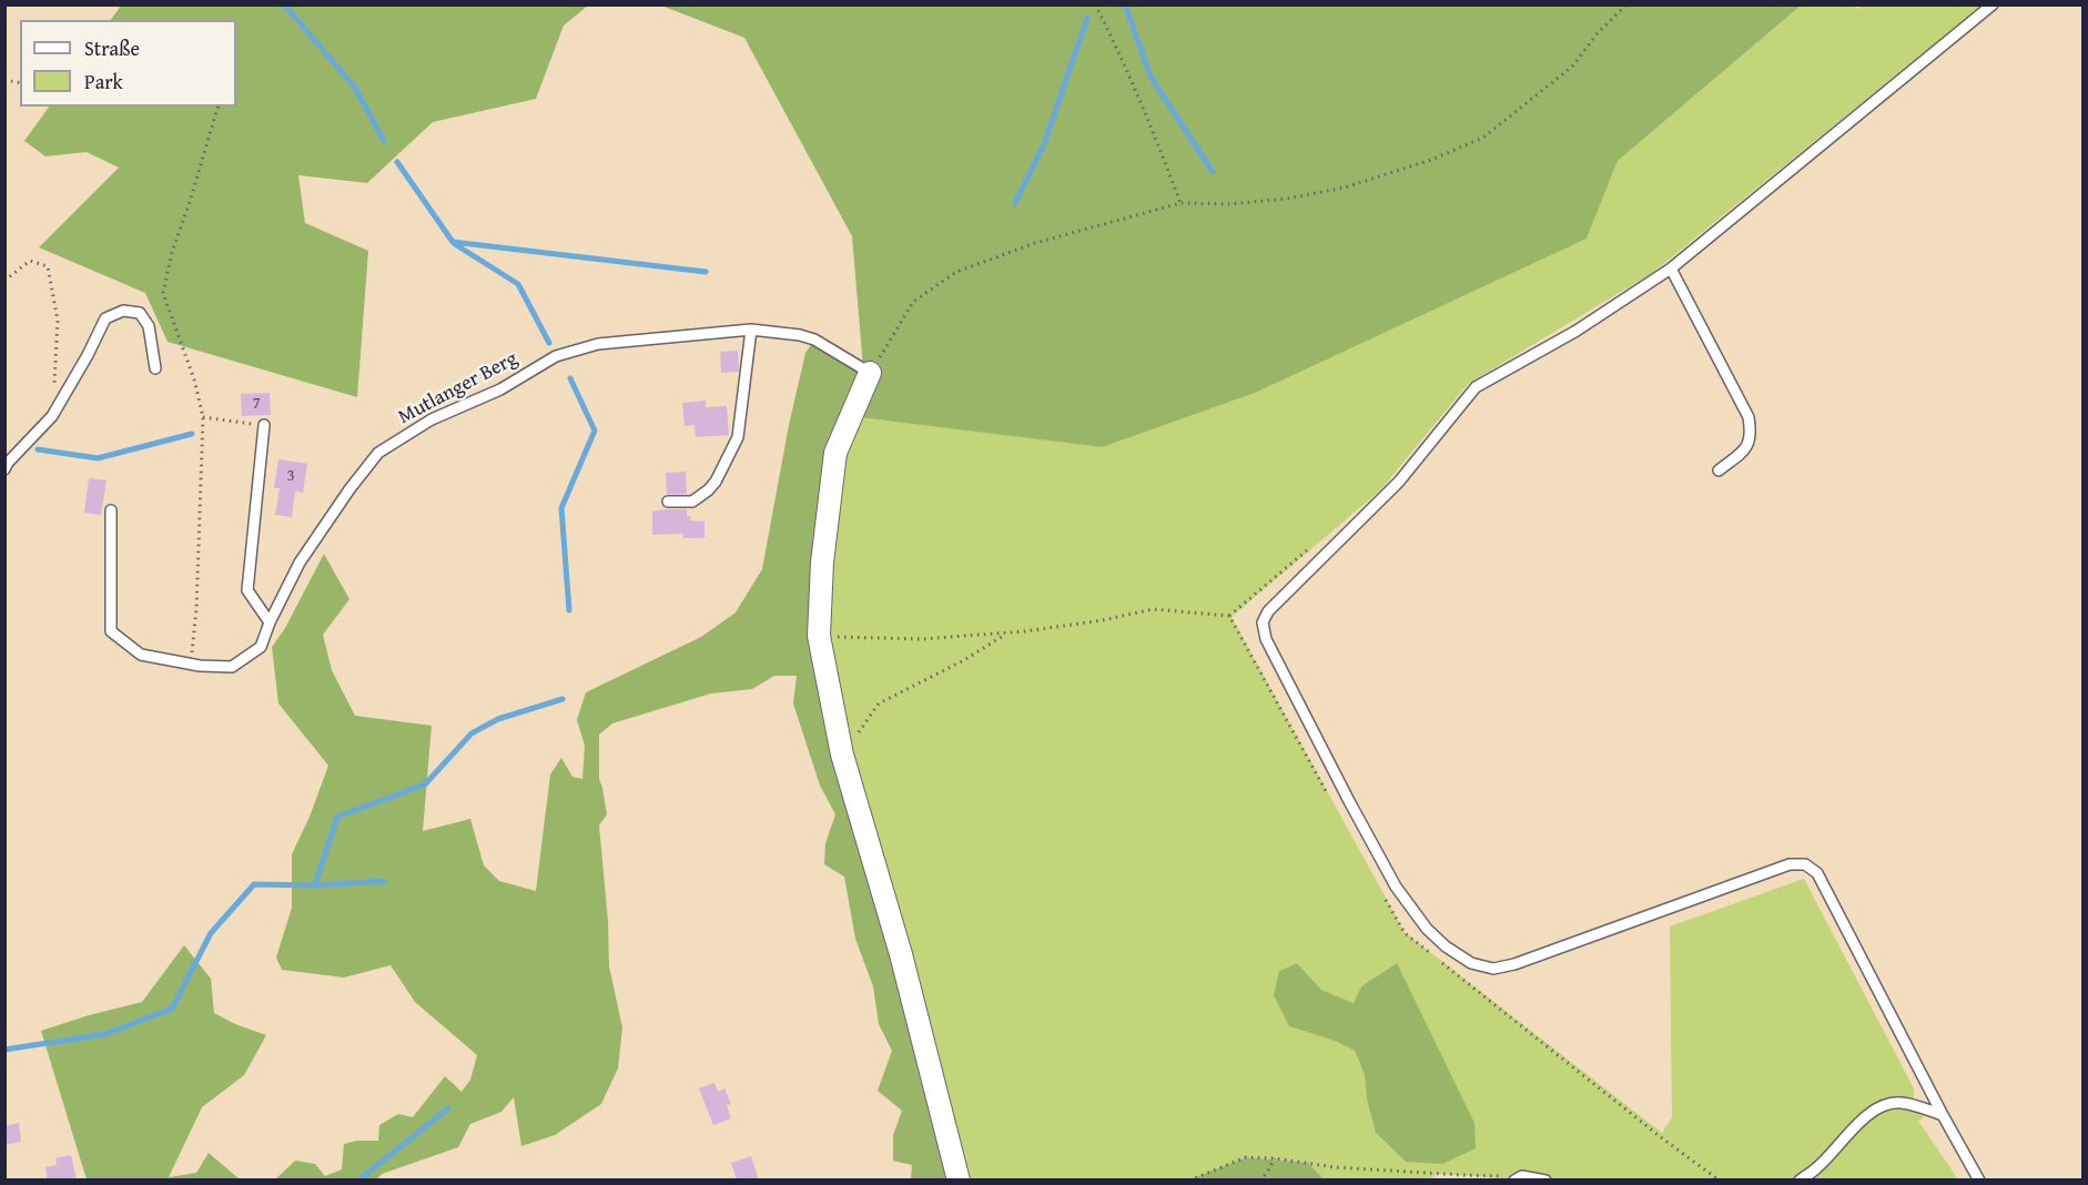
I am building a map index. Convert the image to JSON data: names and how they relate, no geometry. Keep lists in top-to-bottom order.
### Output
{
  "streets": {
    "lane": ["Mutlanger Berg"]
  },
  "house_numbers": ["7", "3"],
  "legend": ["Straße", "Park"]
}
